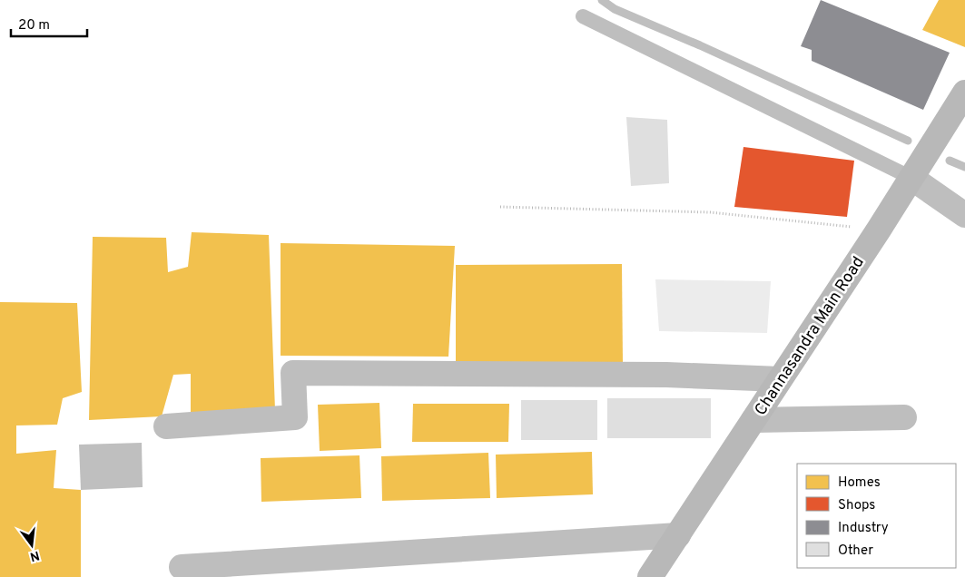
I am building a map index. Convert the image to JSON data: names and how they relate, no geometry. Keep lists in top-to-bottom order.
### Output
{
  "streets": {
    "street": ["Channasandra Main Road"]
  },
  "legend": [
    "Homes",
    "Shops",
    "Industry",
    "Other"
  ],
  "scale_bar": "20 m",
  "north": "bottom"
}
